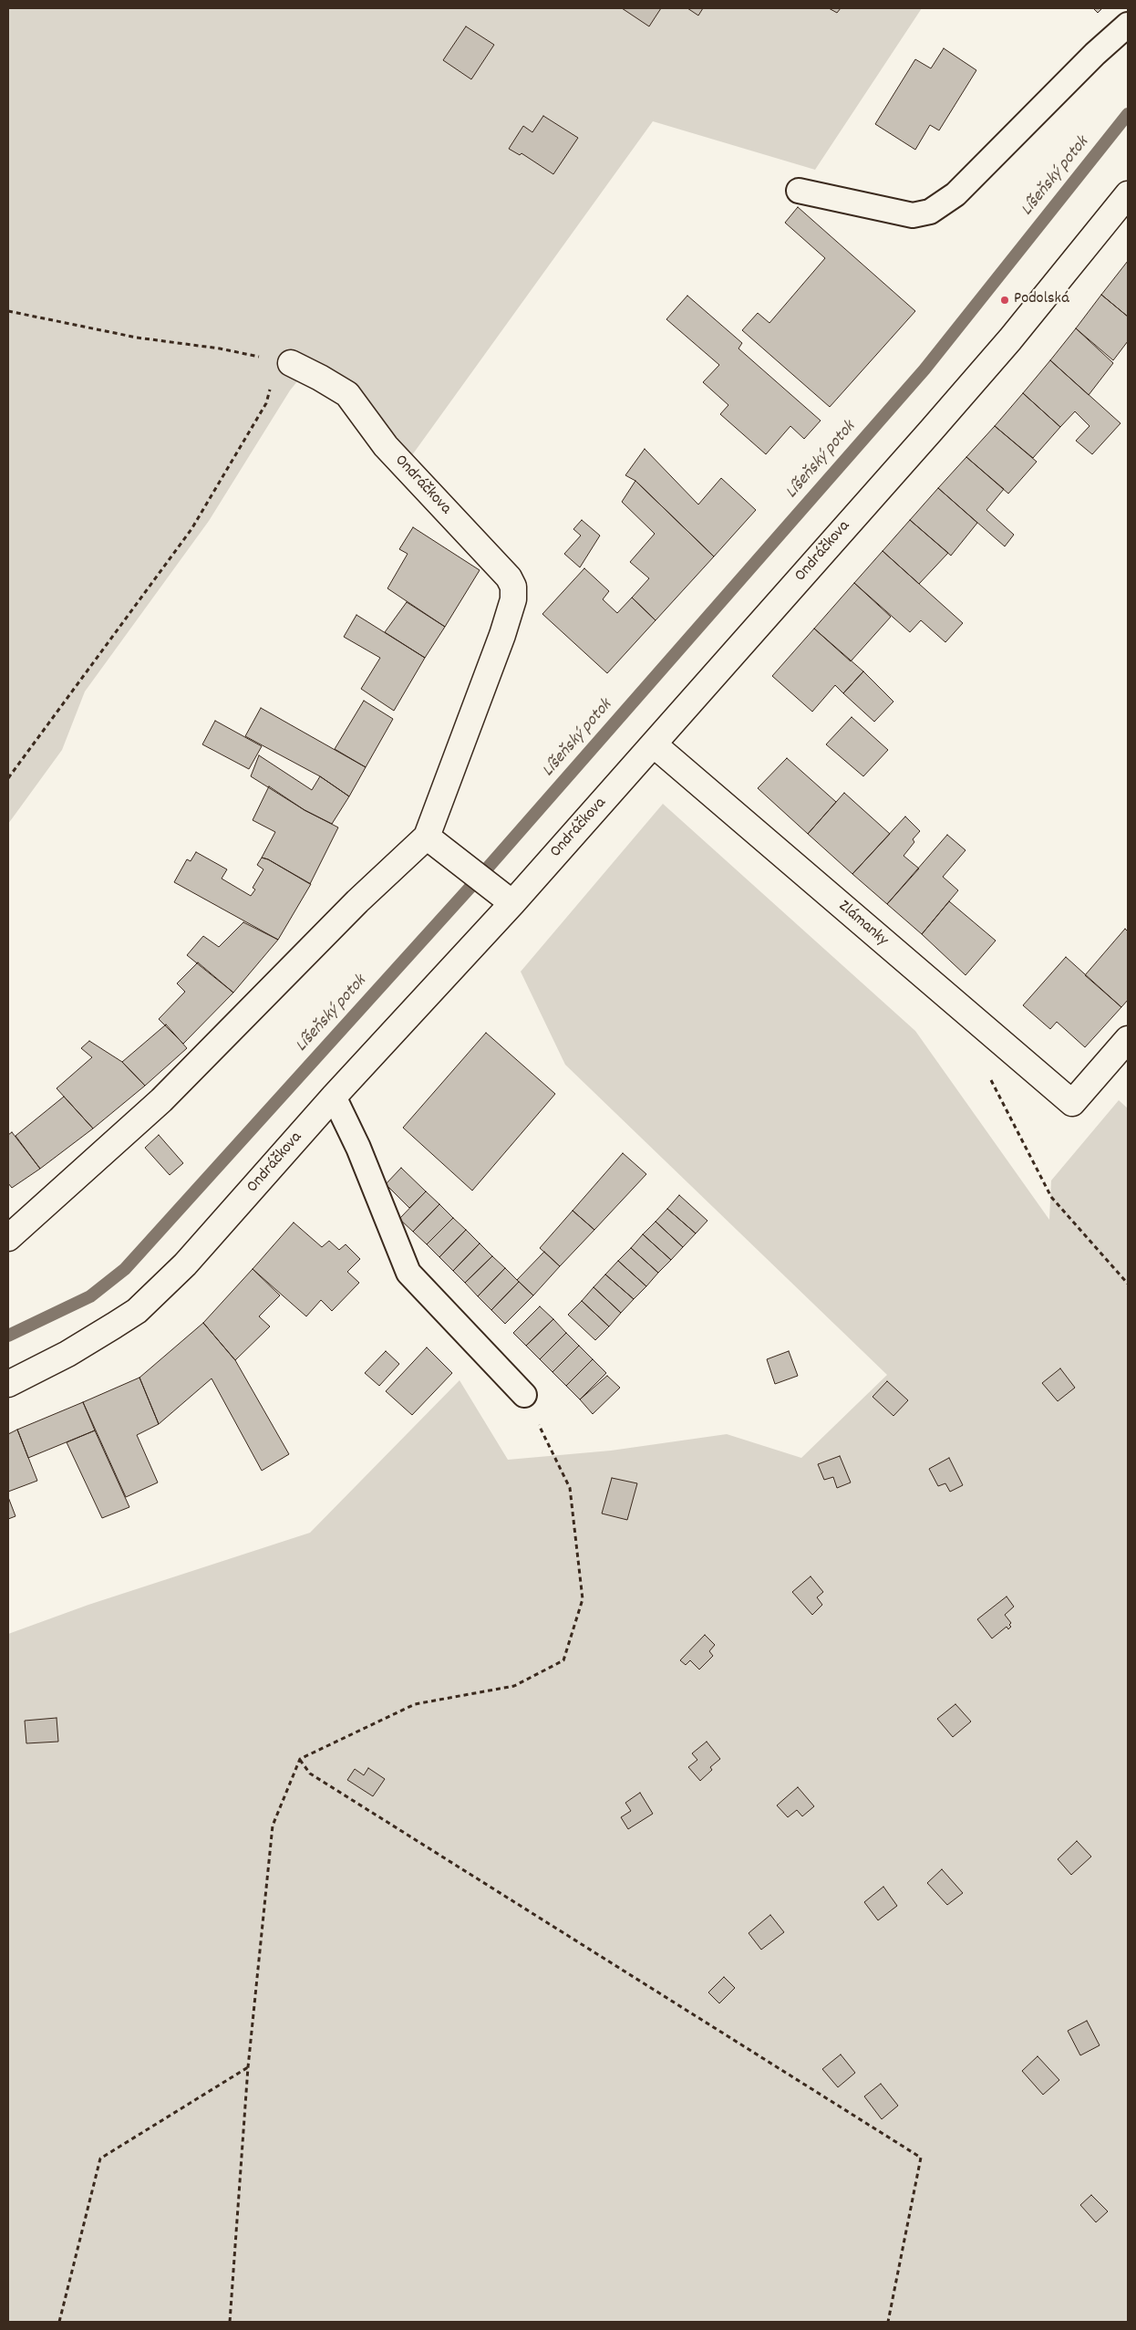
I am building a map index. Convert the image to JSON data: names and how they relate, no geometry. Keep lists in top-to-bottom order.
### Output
{
  "streets": {
    "street": ["Ondráčkova", "Zlámanky"]
  },
  "crossings": [
    ["Ondráčkova", "Zlámanky"]
  ],
  "water": ["Líšeňský potok"],
  "places": ["Podolská"]
}
